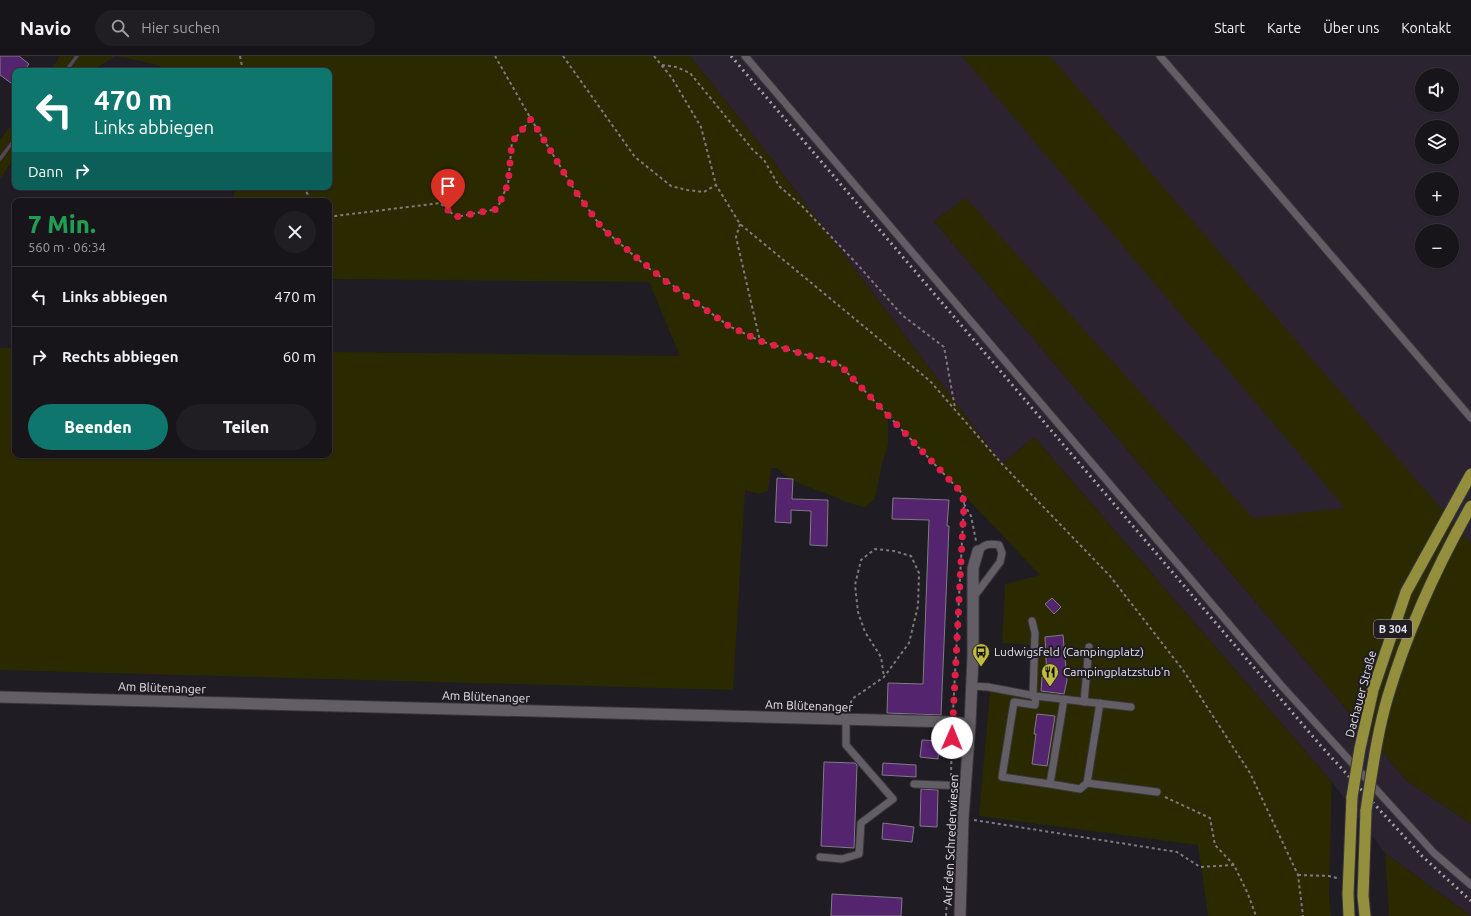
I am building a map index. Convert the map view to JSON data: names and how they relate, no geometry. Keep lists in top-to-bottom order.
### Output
{
  "streets": {
    "main road": ["B 304", "Dachauer Straße"],
    "street": ["Am Blütenanger", "Auf den Schrederwiesen"]
  },
  "crossings": [
    ["Am Blütenanger", "Auf den Schrederwiesen"]
  ],
  "places": {
    "bus stop": ["Ludwigsfeld (Campingplatz)"],
    "restaurant": ["Campingplatzstub'n"]
  },
  "page": {
    "header": "Navio",
    "search": "Hier suchen",
    "nav": [
      "Start",
      "Karte",
      "Über uns",
      "Kontakt"
    ],
    "map_buttons": ["+", "−"],
    "turn": ["470 m", "Links abbiegen"],
    "then": "Dann",
    "heading": ["7 Min.", "560 m · 06:34"],
    "list": [
      {
        "name": "Links abbiegen",
        "value": "470 m"
      },
      {
        "name": "Rechts abbiegen",
        "value": "60 m"
      }
    ],
    "buttons": ["Beenden", "Teilen"]
  }
}
